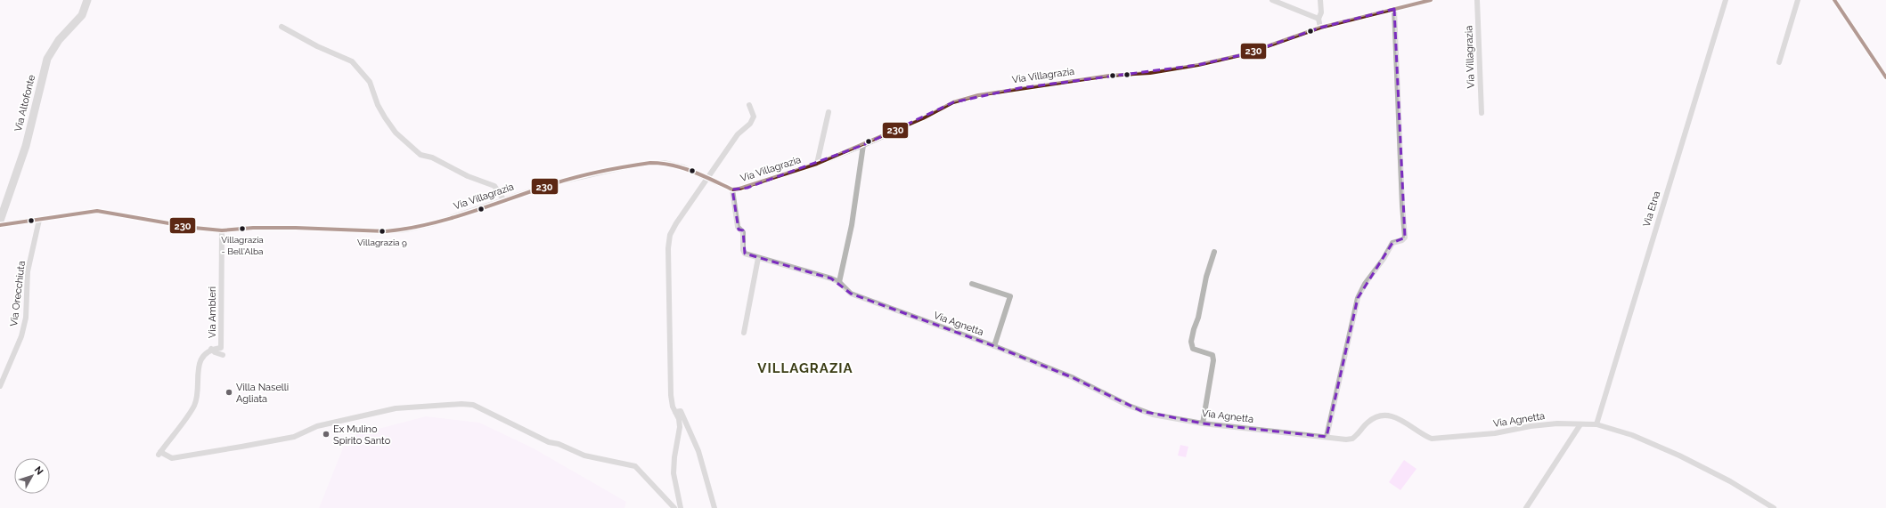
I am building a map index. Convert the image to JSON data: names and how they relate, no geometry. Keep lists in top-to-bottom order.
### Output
{
  "streets": {
    "main road": ["Via Altofonte"],
    "street": [
      "Via Villagrazia",
      "Via Etna",
      "Via Orecchiuta",
      "Via Ambleri",
      "Via Agnetta"
    ]
  },
  "crossings": [
    ["Via Villagrazia", "Via Orecchiuta"],
    ["Via Villagrazia", "Via Ambleri"],
    ["Via Villagrazia", "Via Agnetta"],
    ["Via Etna", "Via Agnetta"]
  ],
  "districts": ["VILLAGRAZIA"],
  "places": [
    "Villagrazia - Bell'Alba",
    "Villagrazia 9",
    "Villa Naselli Agliata",
    "Ex Mulino Spirito Santo"
  ],
  "lines": ["transit line 230"],
  "north": "top right"
}
